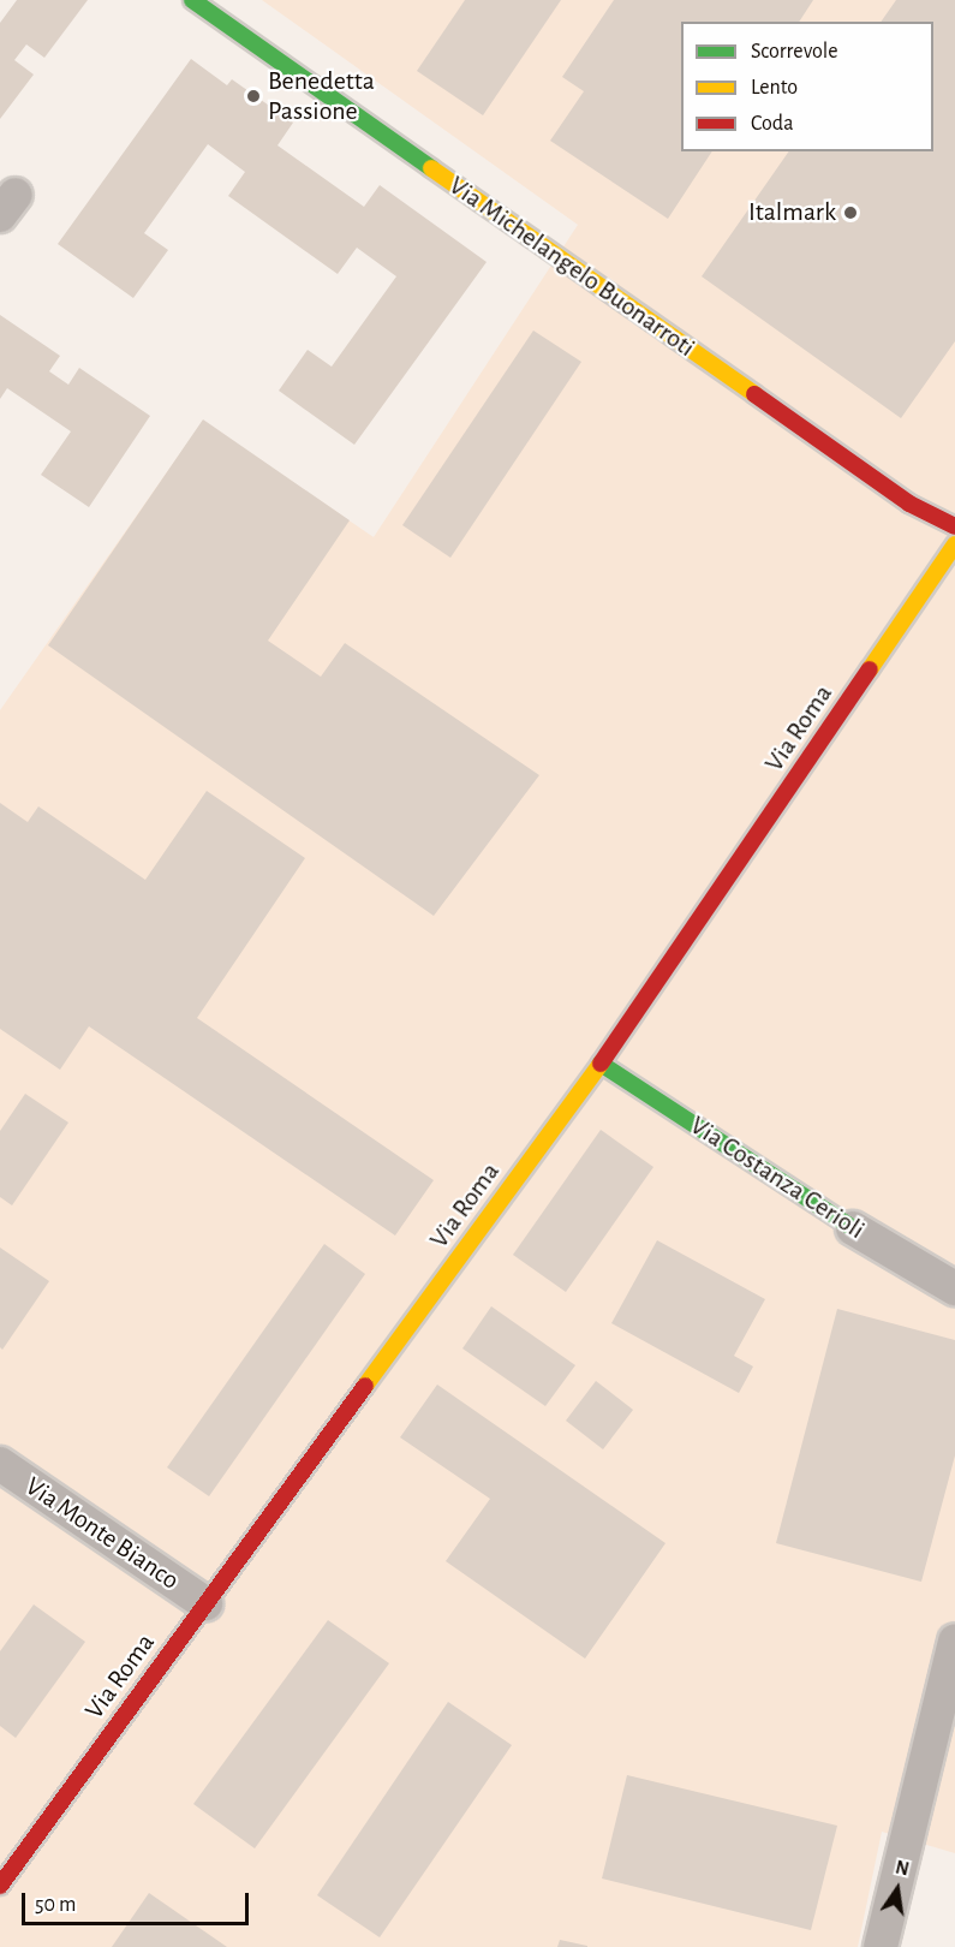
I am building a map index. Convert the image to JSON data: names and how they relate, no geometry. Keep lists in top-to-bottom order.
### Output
{
  "streets": {
    "street": [
      "Via Michelangelo Buonarroti",
      "Via Roma",
      "Via Costanza Cerioli",
      "Via Monte Bianco"
    ]
  },
  "crossings": [
    ["Via Roma", "Via Costanza Cerioli"],
    ["Via Roma", "Via Monte Bianco"]
  ],
  "places": ["Benedetta Passione", "Italmark"],
  "legend": ["Scorrevole", "Lento", "Coda"],
  "scale_bar": "50 m",
  "north": "top"
}
